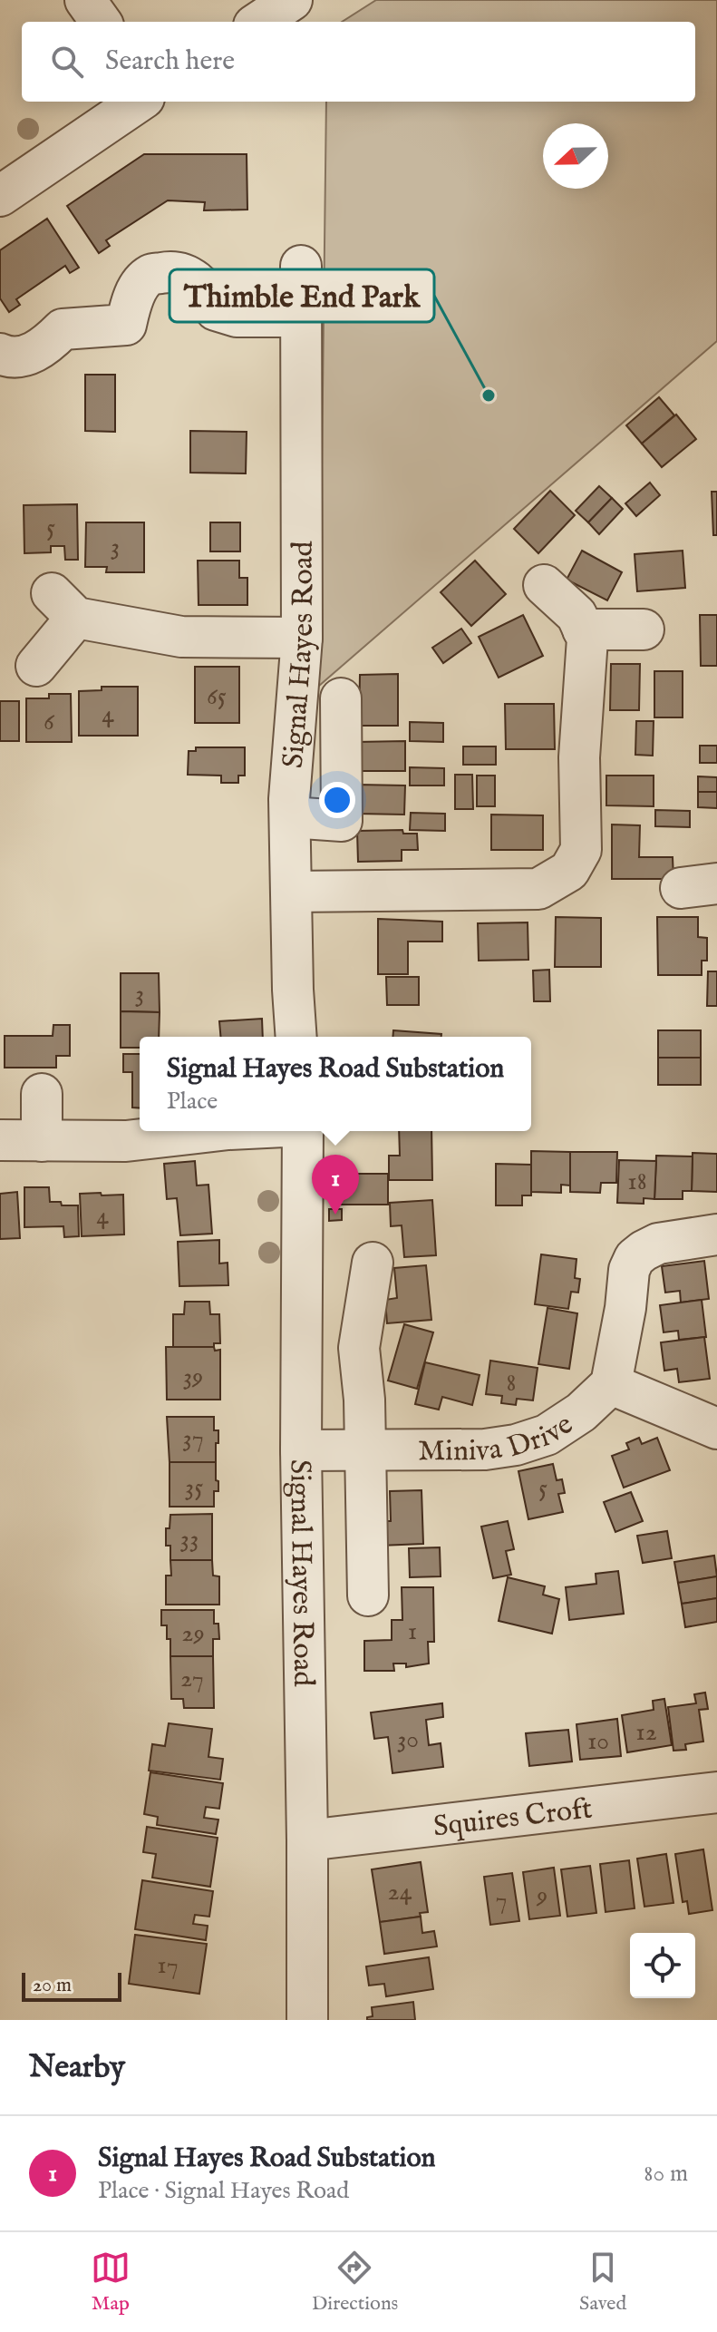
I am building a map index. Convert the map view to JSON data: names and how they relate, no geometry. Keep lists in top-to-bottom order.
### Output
{
  "streets": {
    "street": ["Signal Hayes Road", "Miniva Drive", "Squires Croft"]
  },
  "crossings": [
    ["Signal Hayes Road", "Miniva Drive"],
    ["Signal Hayes Road", "Squires Croft"]
  ],
  "places": ["Thimble End Park"],
  "house_numbers": [
    "5",
    "3",
    "65",
    "4",
    "6",
    "3",
    "18",
    "4",
    "39",
    "8",
    "37",
    "35",
    "5",
    "33",
    "1",
    "29",
    "27",
    "12",
    "30",
    "10",
    "24",
    "9",
    "7",
    "17"
  ],
  "scale_bar": "20 m",
  "north": "left",
  "page": {
    "search": "Search here",
    "popup": ["Signal Hayes Road Substation", "Place"],
    "pins": "1",
    "scale": "20 m",
    "heading": "Nearby",
    "list": [
      {
        "mark": "1",
        "name": "Signal Hayes Road Substation",
        "note": "Place · Signal Hayes Road",
        "value": "80 m"
      }
    ],
    "nav": ["Map", "Directions", "Saved"]
  }
}
